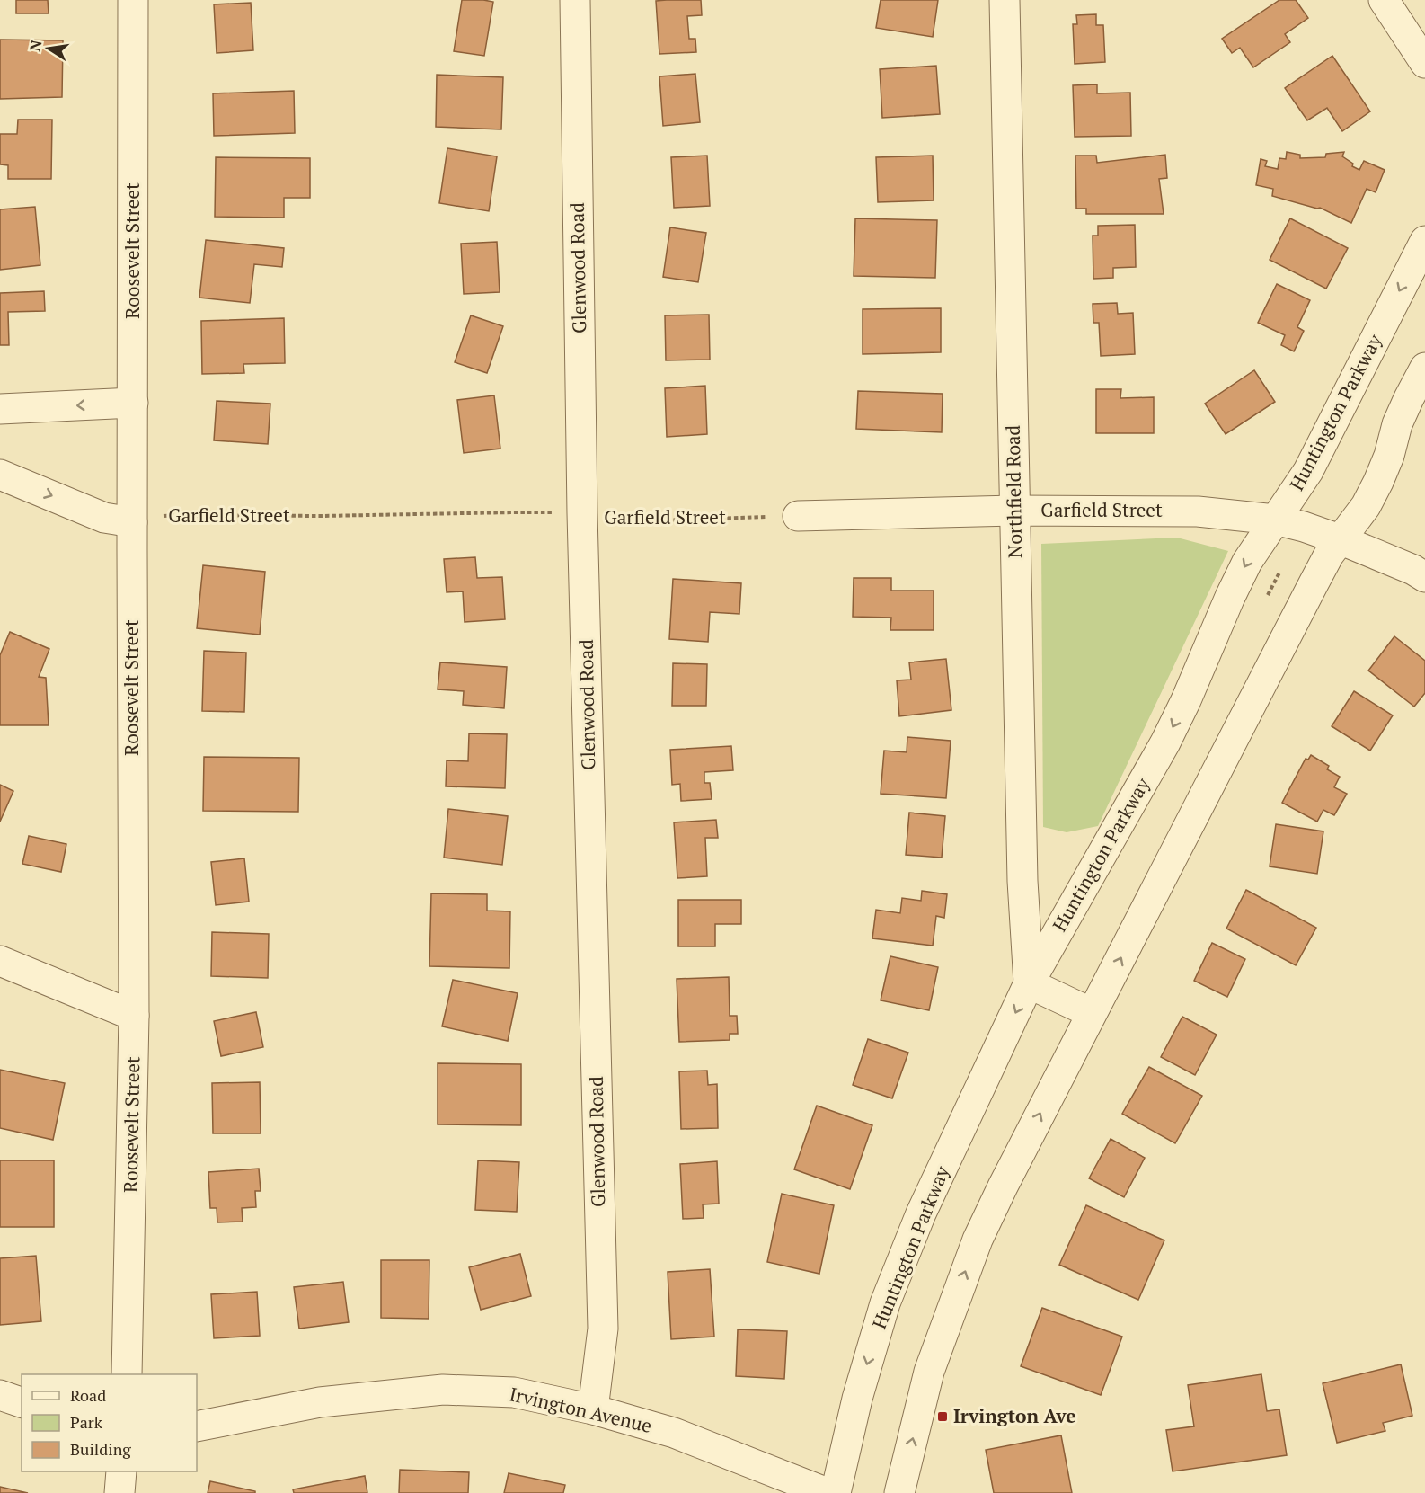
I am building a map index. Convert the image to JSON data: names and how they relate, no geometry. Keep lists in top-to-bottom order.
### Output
{
  "streets": {
    "street": [
      "Roosevelt Street",
      "Glenwood Road",
      "Huntington Parkway",
      "Northfield Road",
      "Garfield Street",
      "Irvington Avenue"
    ]
  },
  "crossings": [
    ["Roosevelt Street", "Garfield Street"],
    ["Glenwood Road", "Garfield Street"],
    ["Glenwood Road", "Irvington Avenue"],
    ["Huntington Parkway", "Northfield Road"],
    ["Huntington Parkway", "Garfield Street"],
    ["Northfield Road", "Garfield Street"]
  ],
  "places": {
    "transit": ["Irvington Ave"]
  },
  "legend": ["Road", "Park", "Building"],
  "north": "left"
}
